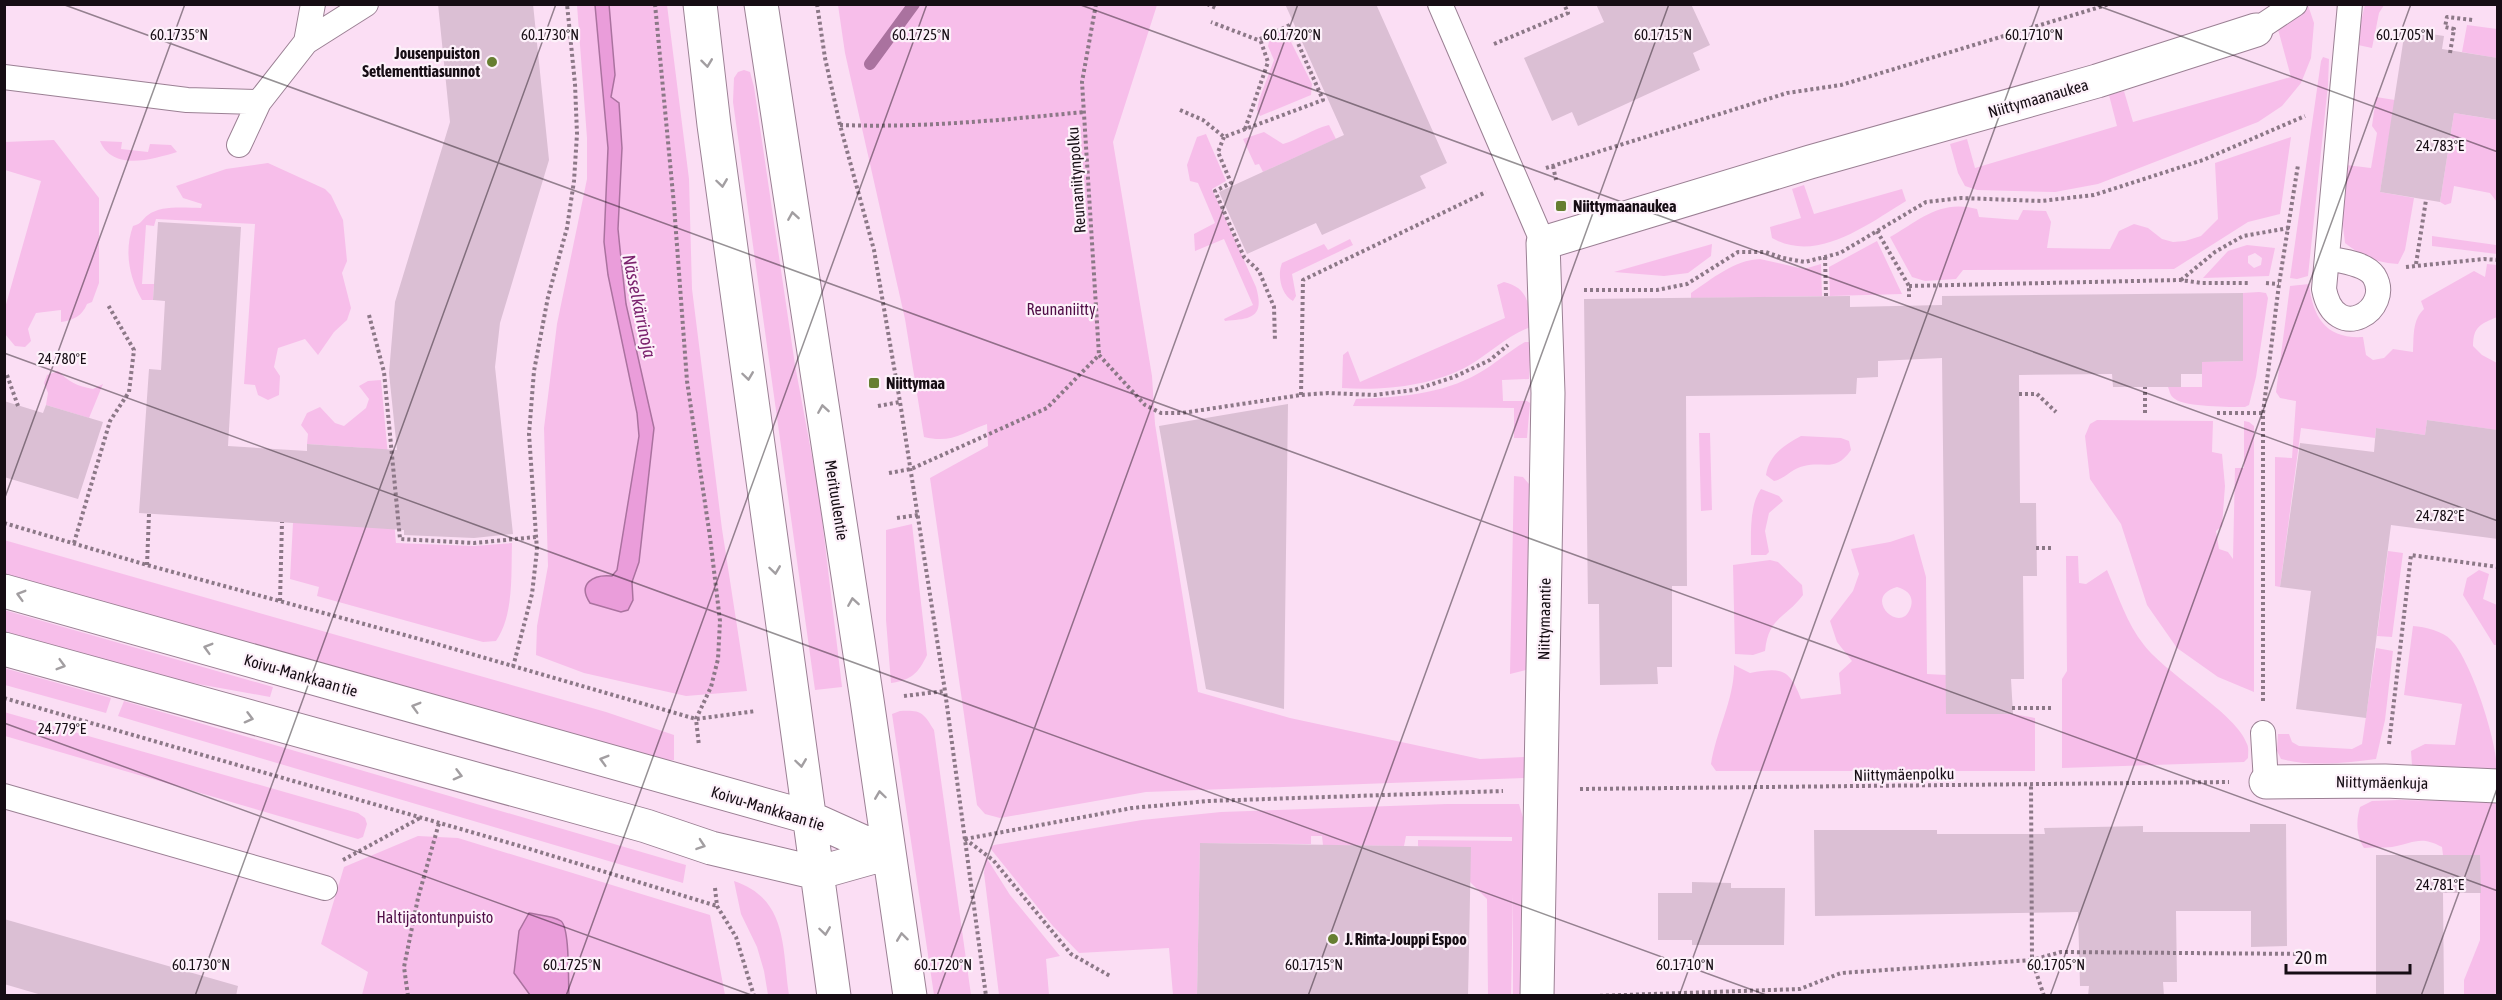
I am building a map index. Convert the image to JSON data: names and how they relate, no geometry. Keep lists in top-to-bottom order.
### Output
{
  "streets": {
    "main road": [
      "Niittymaanaukea",
      "Merituulentie",
      "Niittymaantie",
      "Koivu-Mankkaan tie",
      "Niittymäenkuja"
    ],
    "path": ["Reunaniitynpolku", "Niittymäenpolku"]
  },
  "crossings": [
    ["Niittymaanaukea", "Niittymaantie"],
    ["Merituulentie", "Koivu-Mankkaan tie"],
    ["Niittymaantie", "Niittymäenpolku"],
    ["Niittymäenpolku", "Niittymäenkuja"]
  ],
  "water": ["Nässelkärrinoja"],
  "parks": ["Reunaniitty", "Haltijatontunpuisto"],
  "places": {
    "other": ["Jousenpuiston Setlementtiasunnot", "J. Rinta-Jouppi Espoo"],
    "transit": ["Niittymaanaukea", "Niittymaa"]
  },
  "scale_bar": "20 m",
  "coordinates": [
    "60.1735°N",
    "60.1730°N",
    "60.1725°N",
    "60.1720°N",
    "60.1715°N",
    "60.1710°N",
    "60.1705°N",
    "24.783°E",
    "24.780°E",
    "24.782°E",
    "24.779°E",
    "24.781°E"
  ]
}
